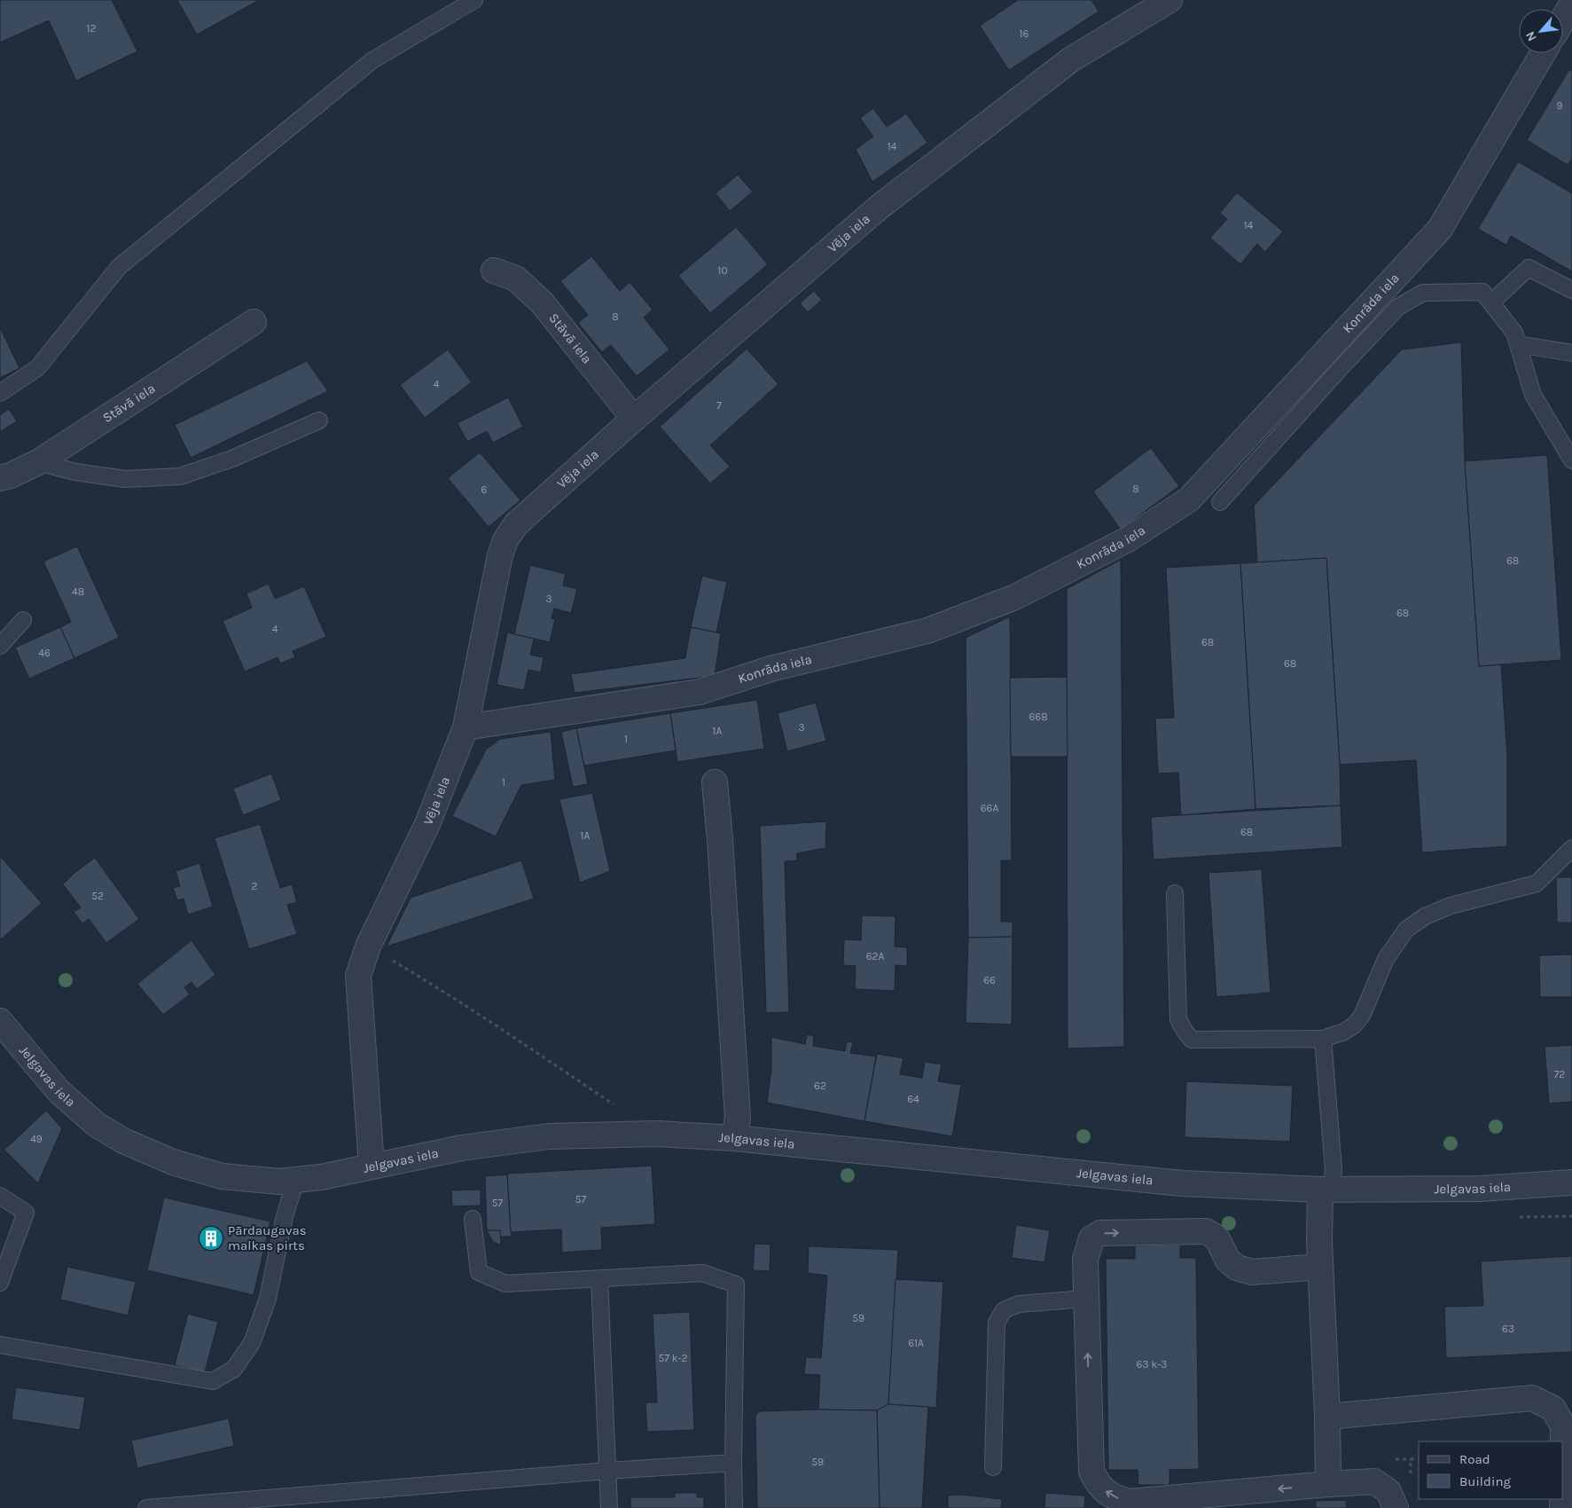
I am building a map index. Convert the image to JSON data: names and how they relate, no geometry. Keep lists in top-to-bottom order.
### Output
{
  "streets": {
    "street": [
      "Vēja iela",
      "Konrāda iela",
      "Stāvā iela",
      "Jelgavas iela"
    ]
  },
  "crossings": [
    ["Vēja iela", "Konrāda iela"],
    ["Vēja iela", "Stāvā iela"],
    ["Vēja iela", "Jelgavas iela"]
  ],
  "places": {
    "building": ["Pārdaugavas malkas pirts"]
  },
  "house_numbers": [
    "12",
    "16",
    "9",
    "14",
    "14",
    "10",
    "8",
    "4",
    "7",
    "8",
    "6",
    "68",
    "48",
    "3",
    "68",
    "4",
    "68",
    "46",
    "68",
    "66B",
    "3",
    "1A",
    "1",
    "1",
    "66A",
    "68",
    "1A",
    "2",
    "52",
    "62A",
    "66",
    "72",
    "62",
    "64",
    "49",
    "57",
    "57",
    "59",
    "63",
    "61A",
    "57 k-2",
    "63 k-3",
    "59"
  ],
  "legend": ["Road", "Building"],
  "north": "bottom left"
}
